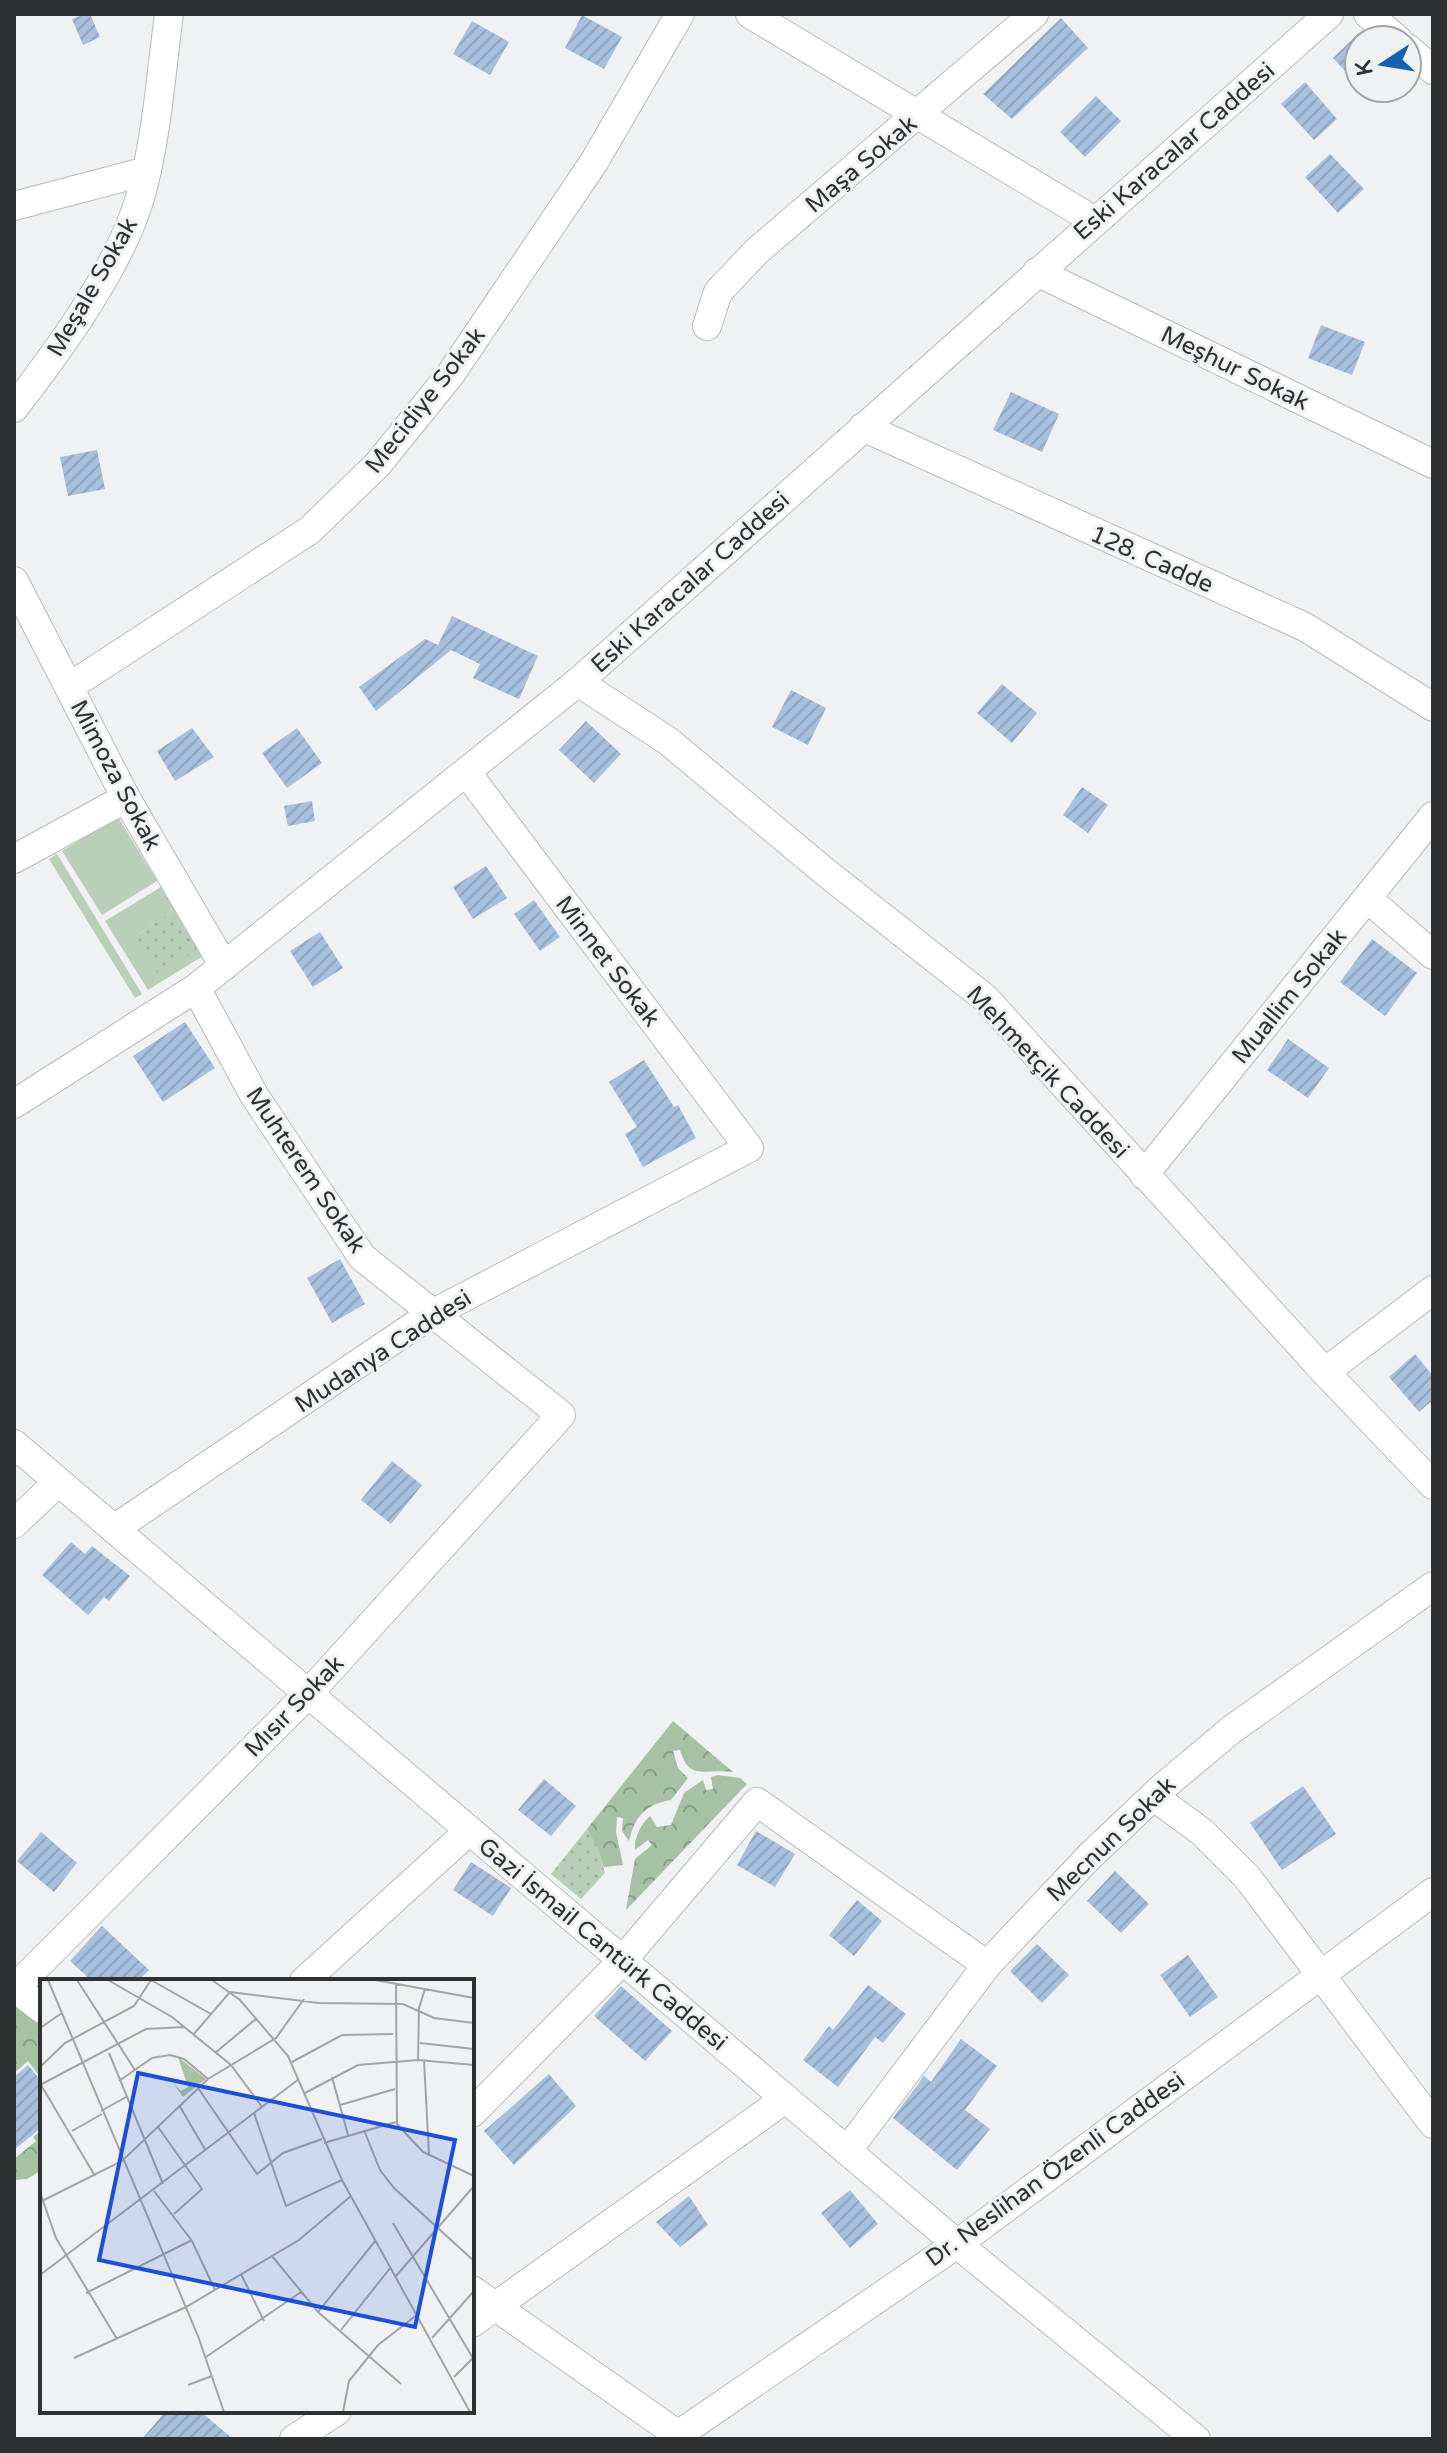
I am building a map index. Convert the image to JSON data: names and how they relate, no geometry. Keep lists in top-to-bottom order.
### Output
{
  "streets": {
    "street": [
      "Eski Karacalar Caddesi",
      "Maşa Sokak",
      "Meşale Sokak",
      "Meşhur Sokak",
      "Mecidiye Sokak",
      "128. Cadde",
      "Mimoza Sokak",
      "Minnet Sokak",
      "Muallim Sokak",
      "Mehmetçik Caddesi",
      "Muhterem Sokak",
      "Mudanya Caddesi",
      "Mısır Sokak",
      "Mecnun Sokak",
      "Gazi İsmail Cantürk Caddesi",
      "Dr. Neslihan Özenli Caddesi"
    ]
  },
  "crossings": [
    ["Eski Karacalar Caddesi", "Meşhur Sokak"],
    ["Eski Karacalar Caddesi", "128. Cadde"],
    ["Eski Karacalar Caddesi", "Mimoza Sokak"],
    ["Eski Karacalar Caddesi", "Minnet Sokak"],
    ["Eski Karacalar Caddesi", "Mehmetçik Caddesi"],
    ["Eski Karacalar Caddesi", "Muhterem Sokak"],
    ["Mecidiye Sokak", "Mimoza Sokak"],
    ["Minnet Sokak", "Mudanya Caddesi"],
    ["Muallim Sokak", "Mehmetçik Caddesi"],
    ["Muhterem Sokak", "Mudanya Caddesi"],
    ["Muhterem Sokak", "Mısır Sokak"],
    ["Mudanya Caddesi", "Gazi İsmail Cantürk Caddesi"],
    ["Mısır Sokak", "Gazi İsmail Cantürk Caddesi"],
    ["Mecnun Sokak", "Gazi İsmail Cantürk Caddesi"],
    ["Gazi İsmail Cantürk Caddesi", "Dr. Neslihan Özenli Caddesi"]
  ],
  "north": "left"
}
